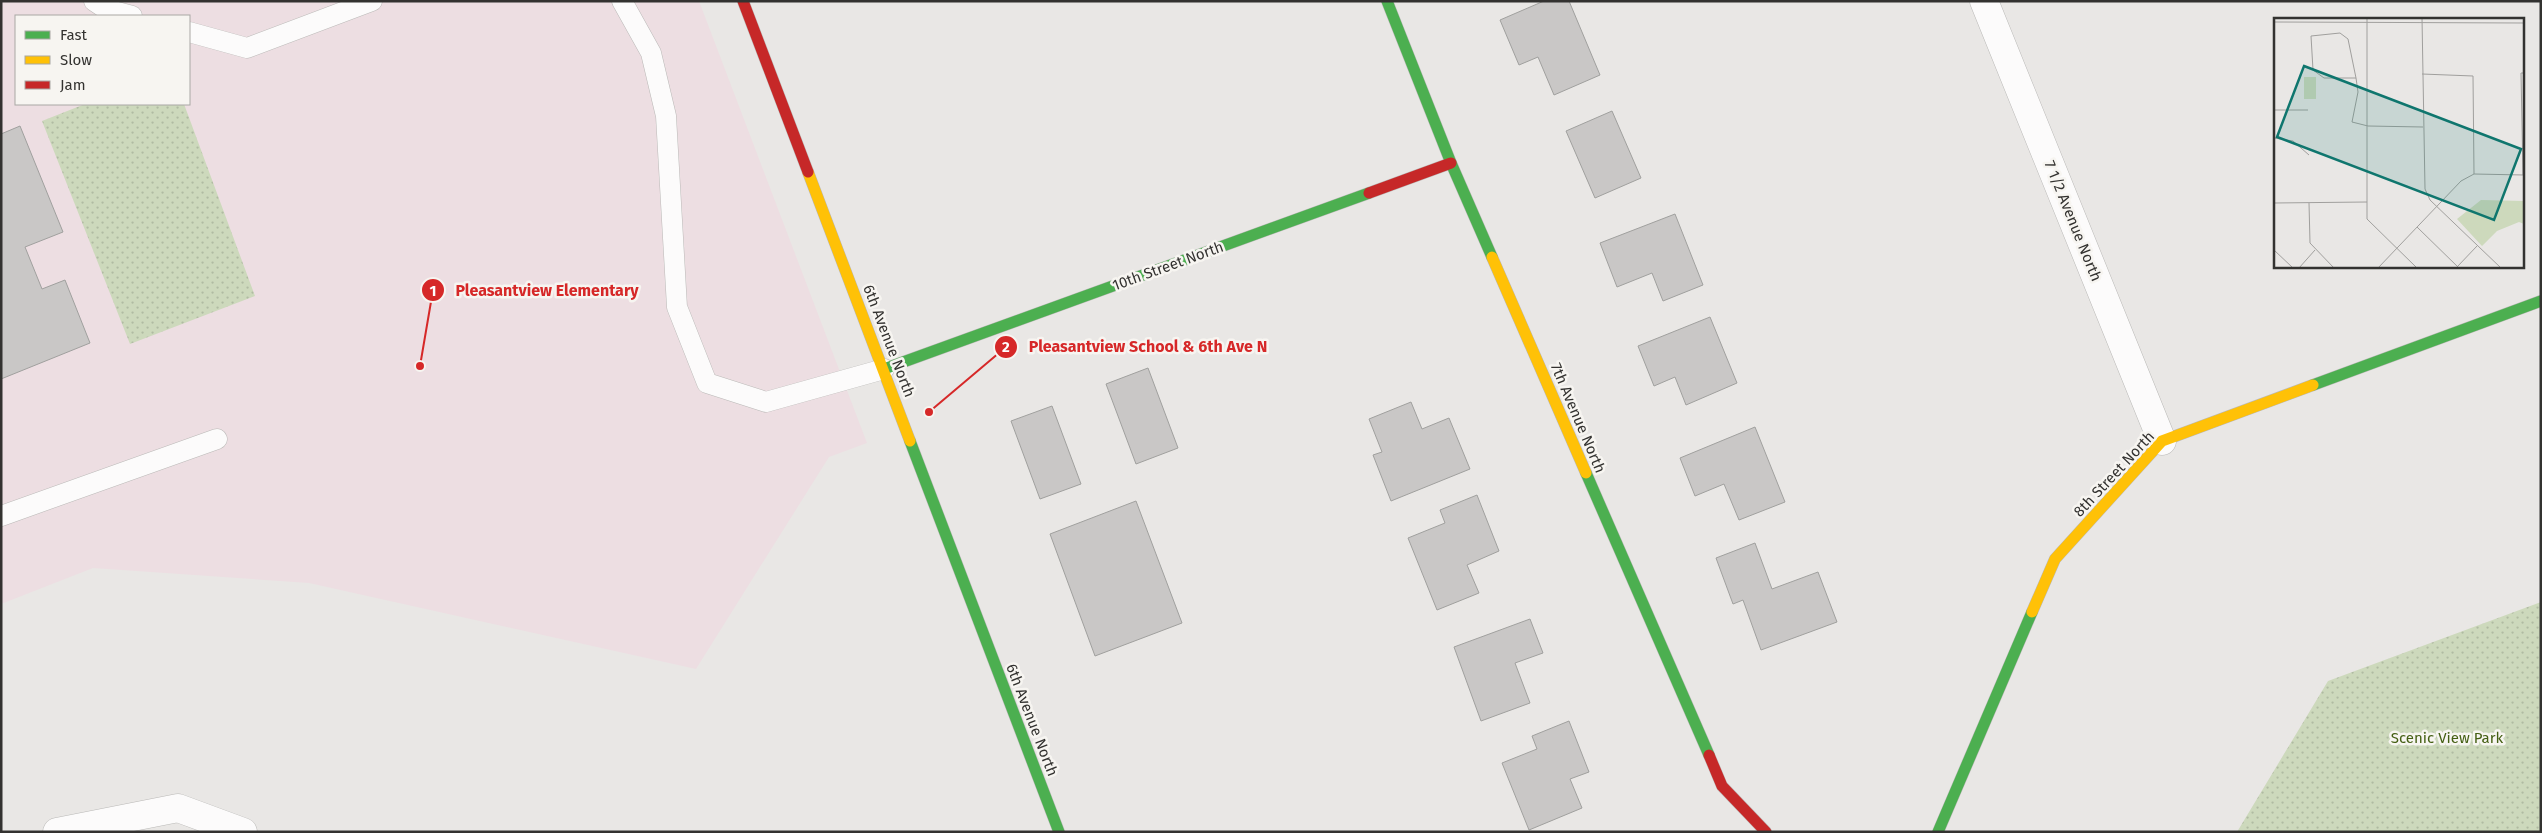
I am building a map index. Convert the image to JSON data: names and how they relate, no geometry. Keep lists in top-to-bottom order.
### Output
{
  "streets": {
    "street": [
      "7 1/2 Avenue North",
      "10th Street North",
      "6th Avenue North",
      "7th Avenue North",
      "8th Street North"
    ]
  },
  "crossings": [
    ["7 1/2 Avenue North", "8th Street North"],
    ["10th Street North", "6th Avenue North"],
    ["10th Street North", "7th Avenue North"]
  ],
  "parks": ["Scenic View Park"],
  "places": ["Pleasantview Elementary", "Pleasantview School & 6th Ave N"],
  "legend": ["Fast", "Slow", "Jam"]
}
